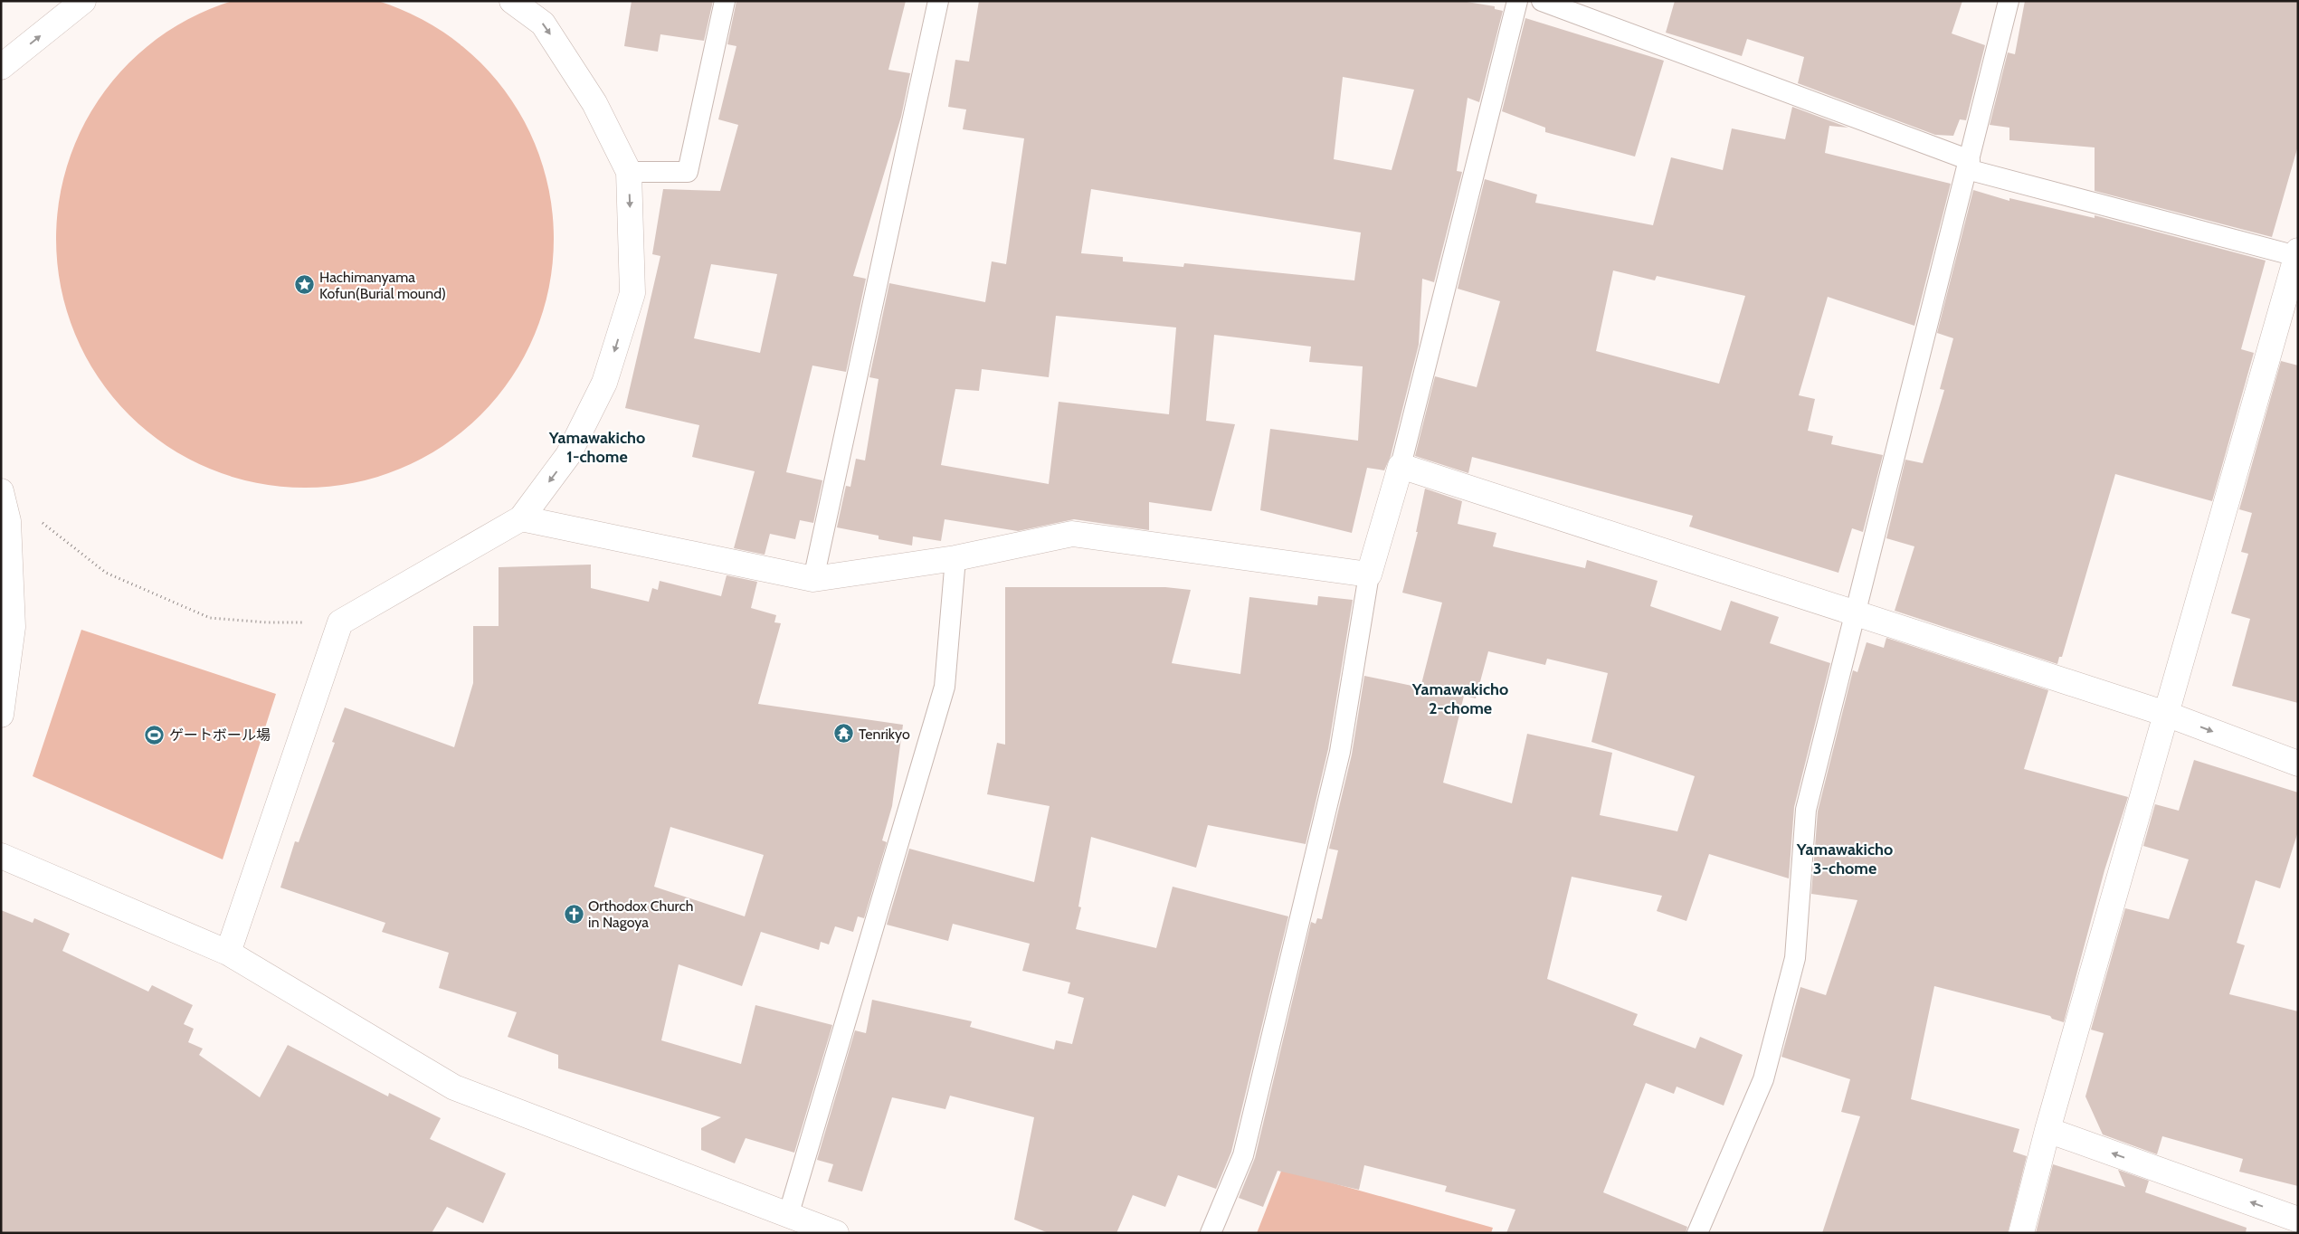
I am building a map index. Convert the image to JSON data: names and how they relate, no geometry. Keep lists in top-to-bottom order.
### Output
{
  "districts": ["Yamawakicho 1-chome", "Yamawakicho 2-chome", "Yamawakicho 3-chome"],
  "places": {
    "place": ["Hachimanyama Kofun(Burial mound)"],
    "temple": ["Tenrikyo"],
    "sports": ["ゲートボール場"],
    "church": ["Orthodox Church in Nagoya"]
  }
}
